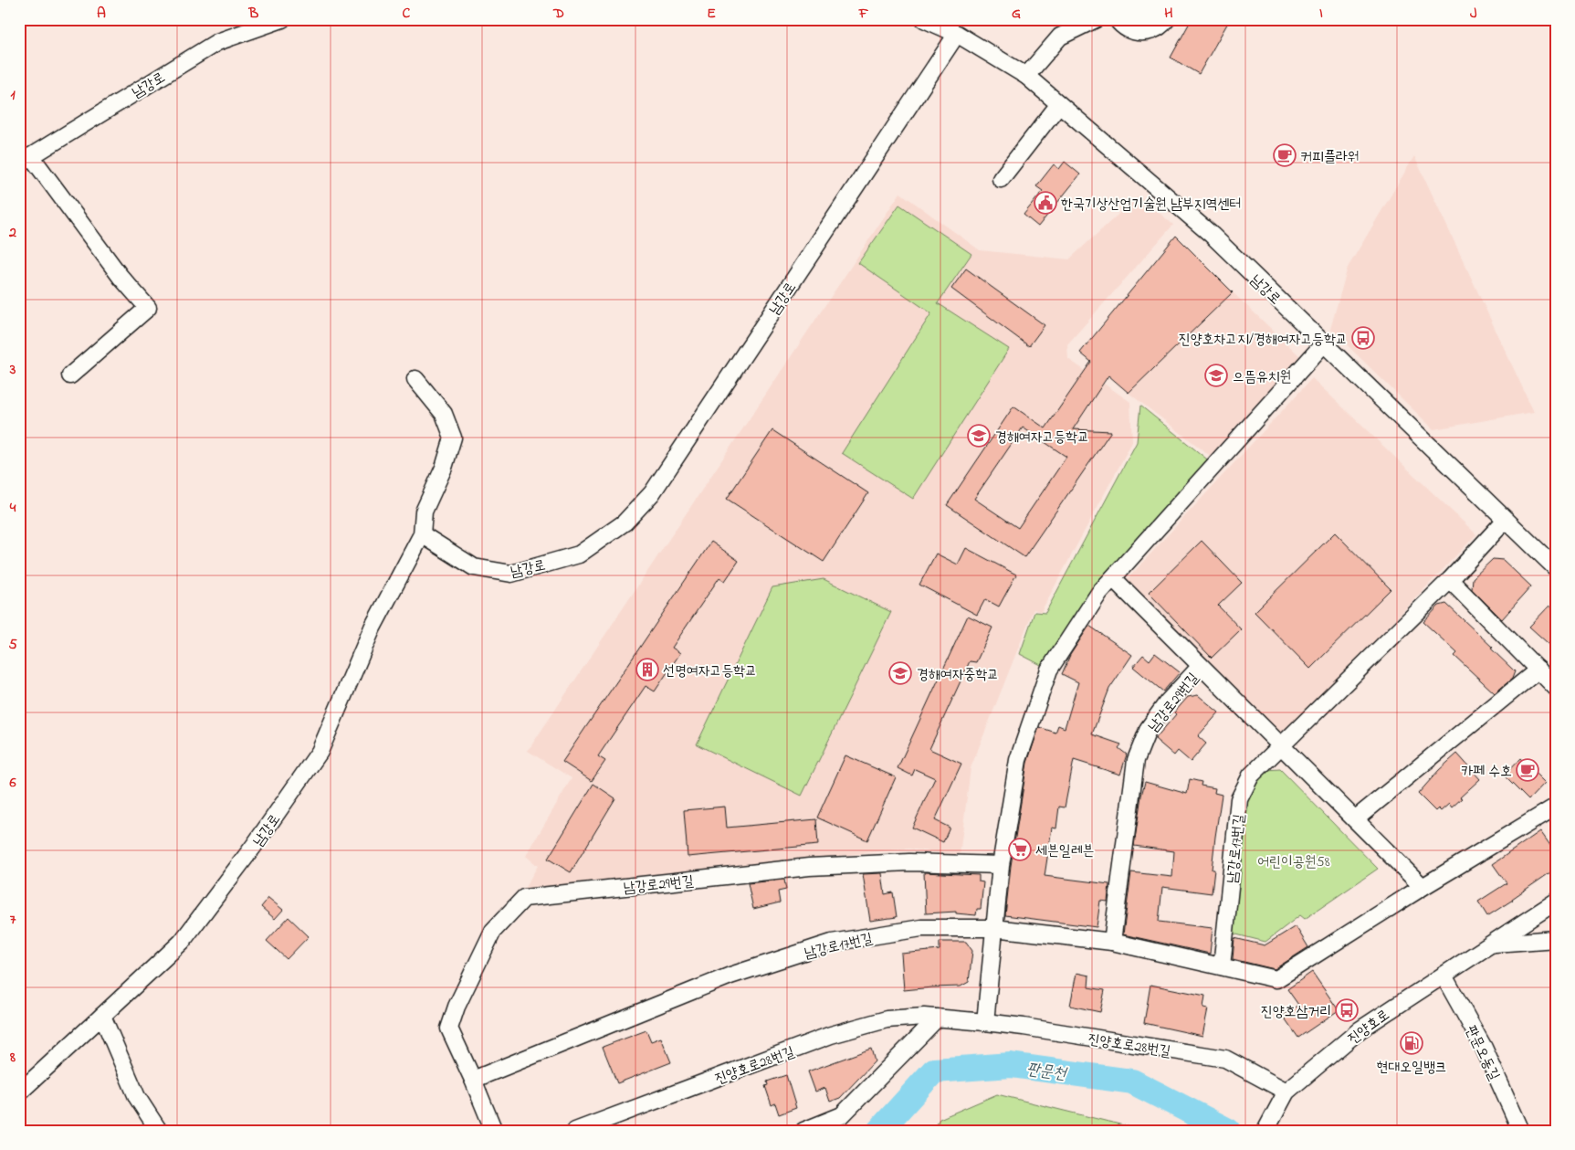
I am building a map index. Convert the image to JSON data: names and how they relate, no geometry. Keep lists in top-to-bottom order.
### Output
{
  "streets": {
    "street": [
      "남강로",
      "남강로29번길",
      "남강로17번길",
      "진양호로",
      "진양호로28번길",
      "판문오동길"
    ]
  },
  "crossings": [
    ["남강로", "남강로17번길"],
    ["남강로29번길", "남강로17번길"],
    ["진양호로", "진양호로28번길"],
    ["진양호로", "판문오동길"]
  ],
  "water": ["판문천"],
  "parks": ["어린이공원58"],
  "places": {
    "cafe": ["커피플라워", "카페 수호"],
    "public building": ["한국기상산업기술원 남부지역센터"],
    "bus stop": ["진양호차고지/경해여자고등학교", "진양호삼거리"],
    "school or university": ["으뜸유치원", "경해여자고등학교", "경해여자중학교"],
    "building": ["선명여자고등학교"],
    "supermarket": ["세븐일레븐"],
    "fuel station": ["현대오일뱅크"]
  },
  "grid": {
    "columns": [
      "A",
      "B",
      "C",
      "D",
      "E",
      "F",
      "G",
      "H",
      "I",
      "J"
    ],
    "rows": [
      "1",
      "2",
      "3",
      "4",
      "5",
      "6",
      "7",
      "8"
    ]
  }
}
